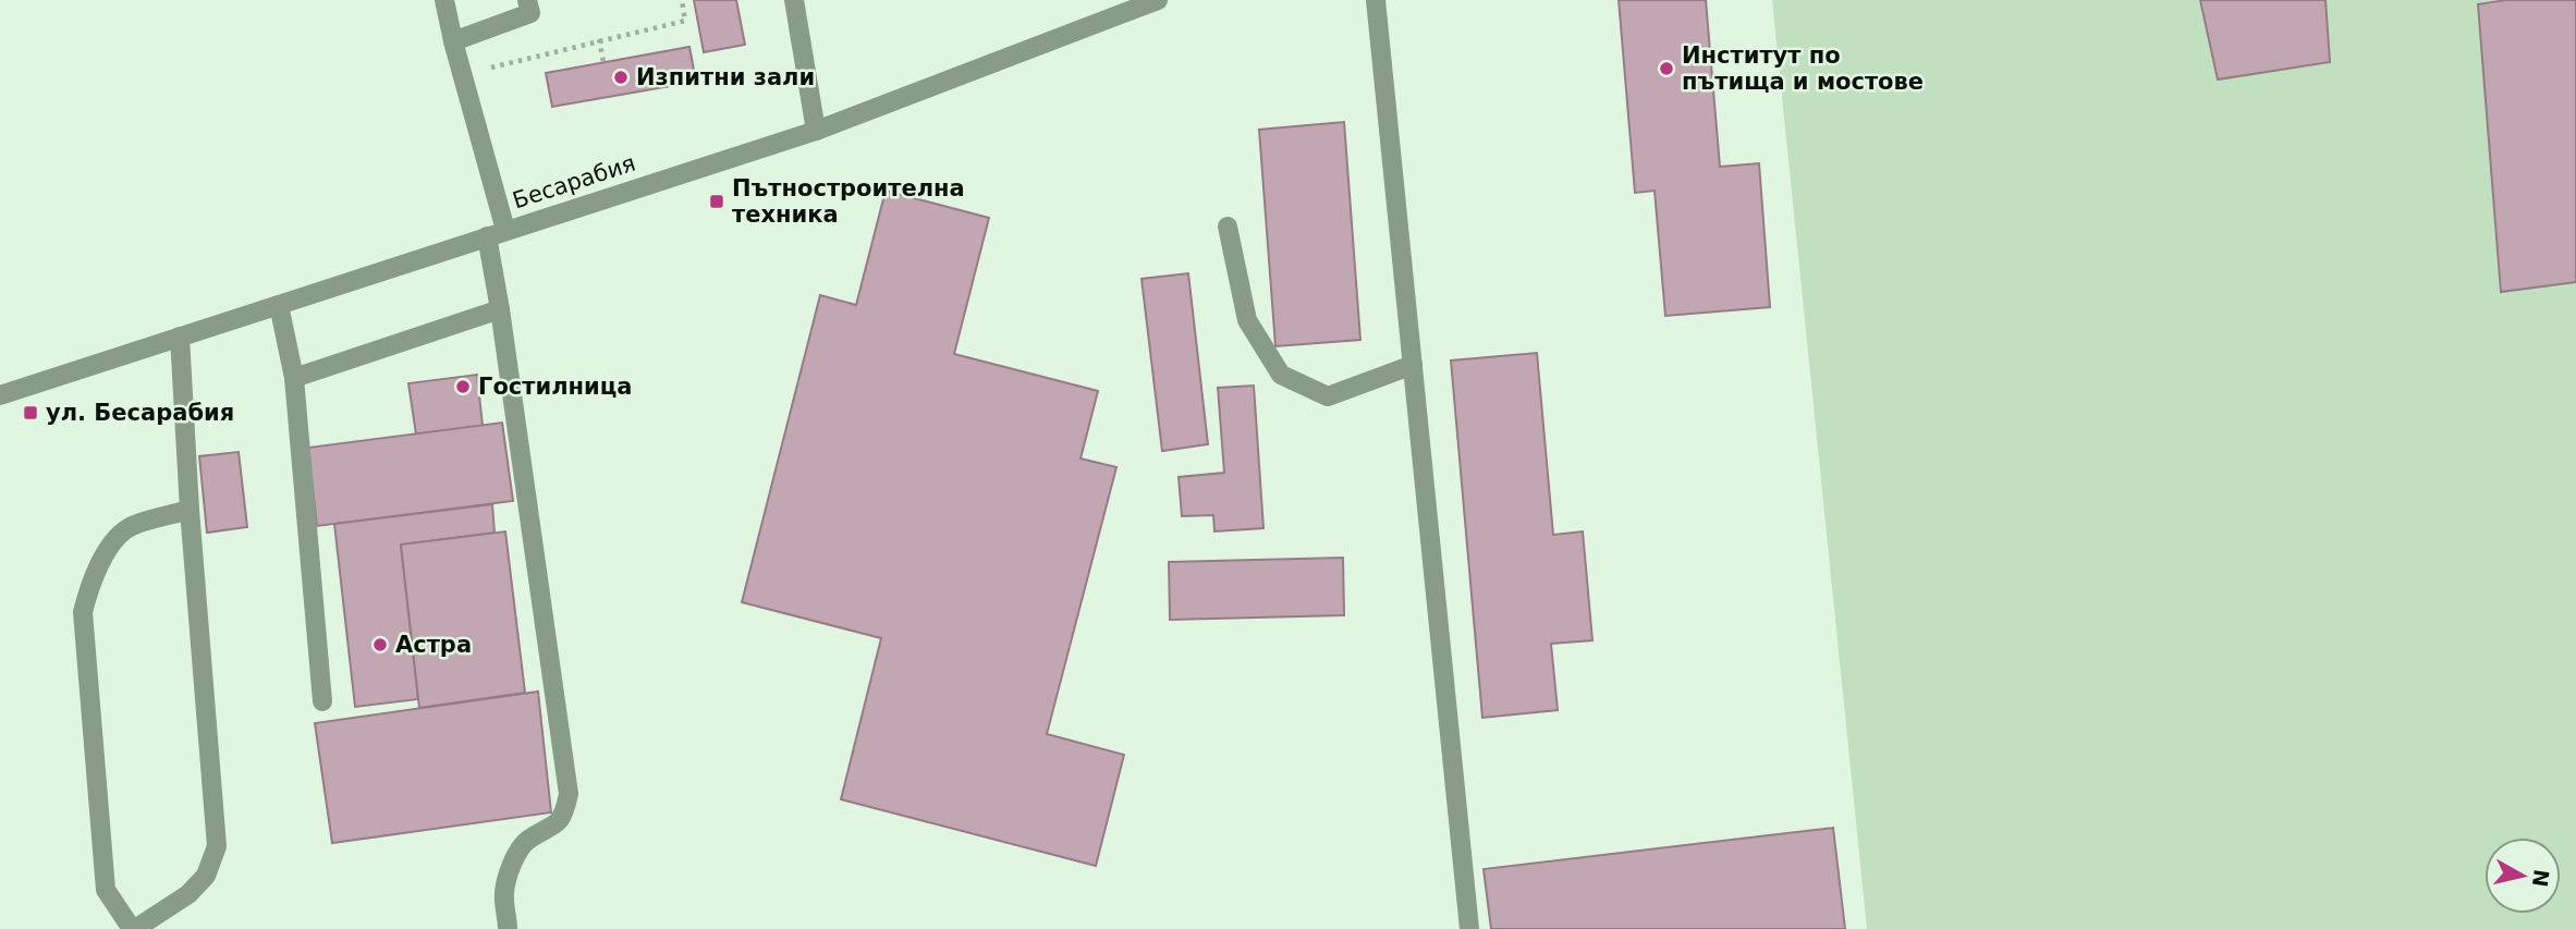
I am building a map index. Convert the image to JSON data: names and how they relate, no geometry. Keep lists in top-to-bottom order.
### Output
{
  "streets": {
    "street": ["Бесарабия"]
  },
  "places": {
    "other": [
      "Институт по пътища и мостове",
      "Изпитни зали",
      "Гостилница",
      "Астра"
    ],
    "transit": ["Пътностроителна техника", "ул. Бесарабия"]
  },
  "north": "right"
}
